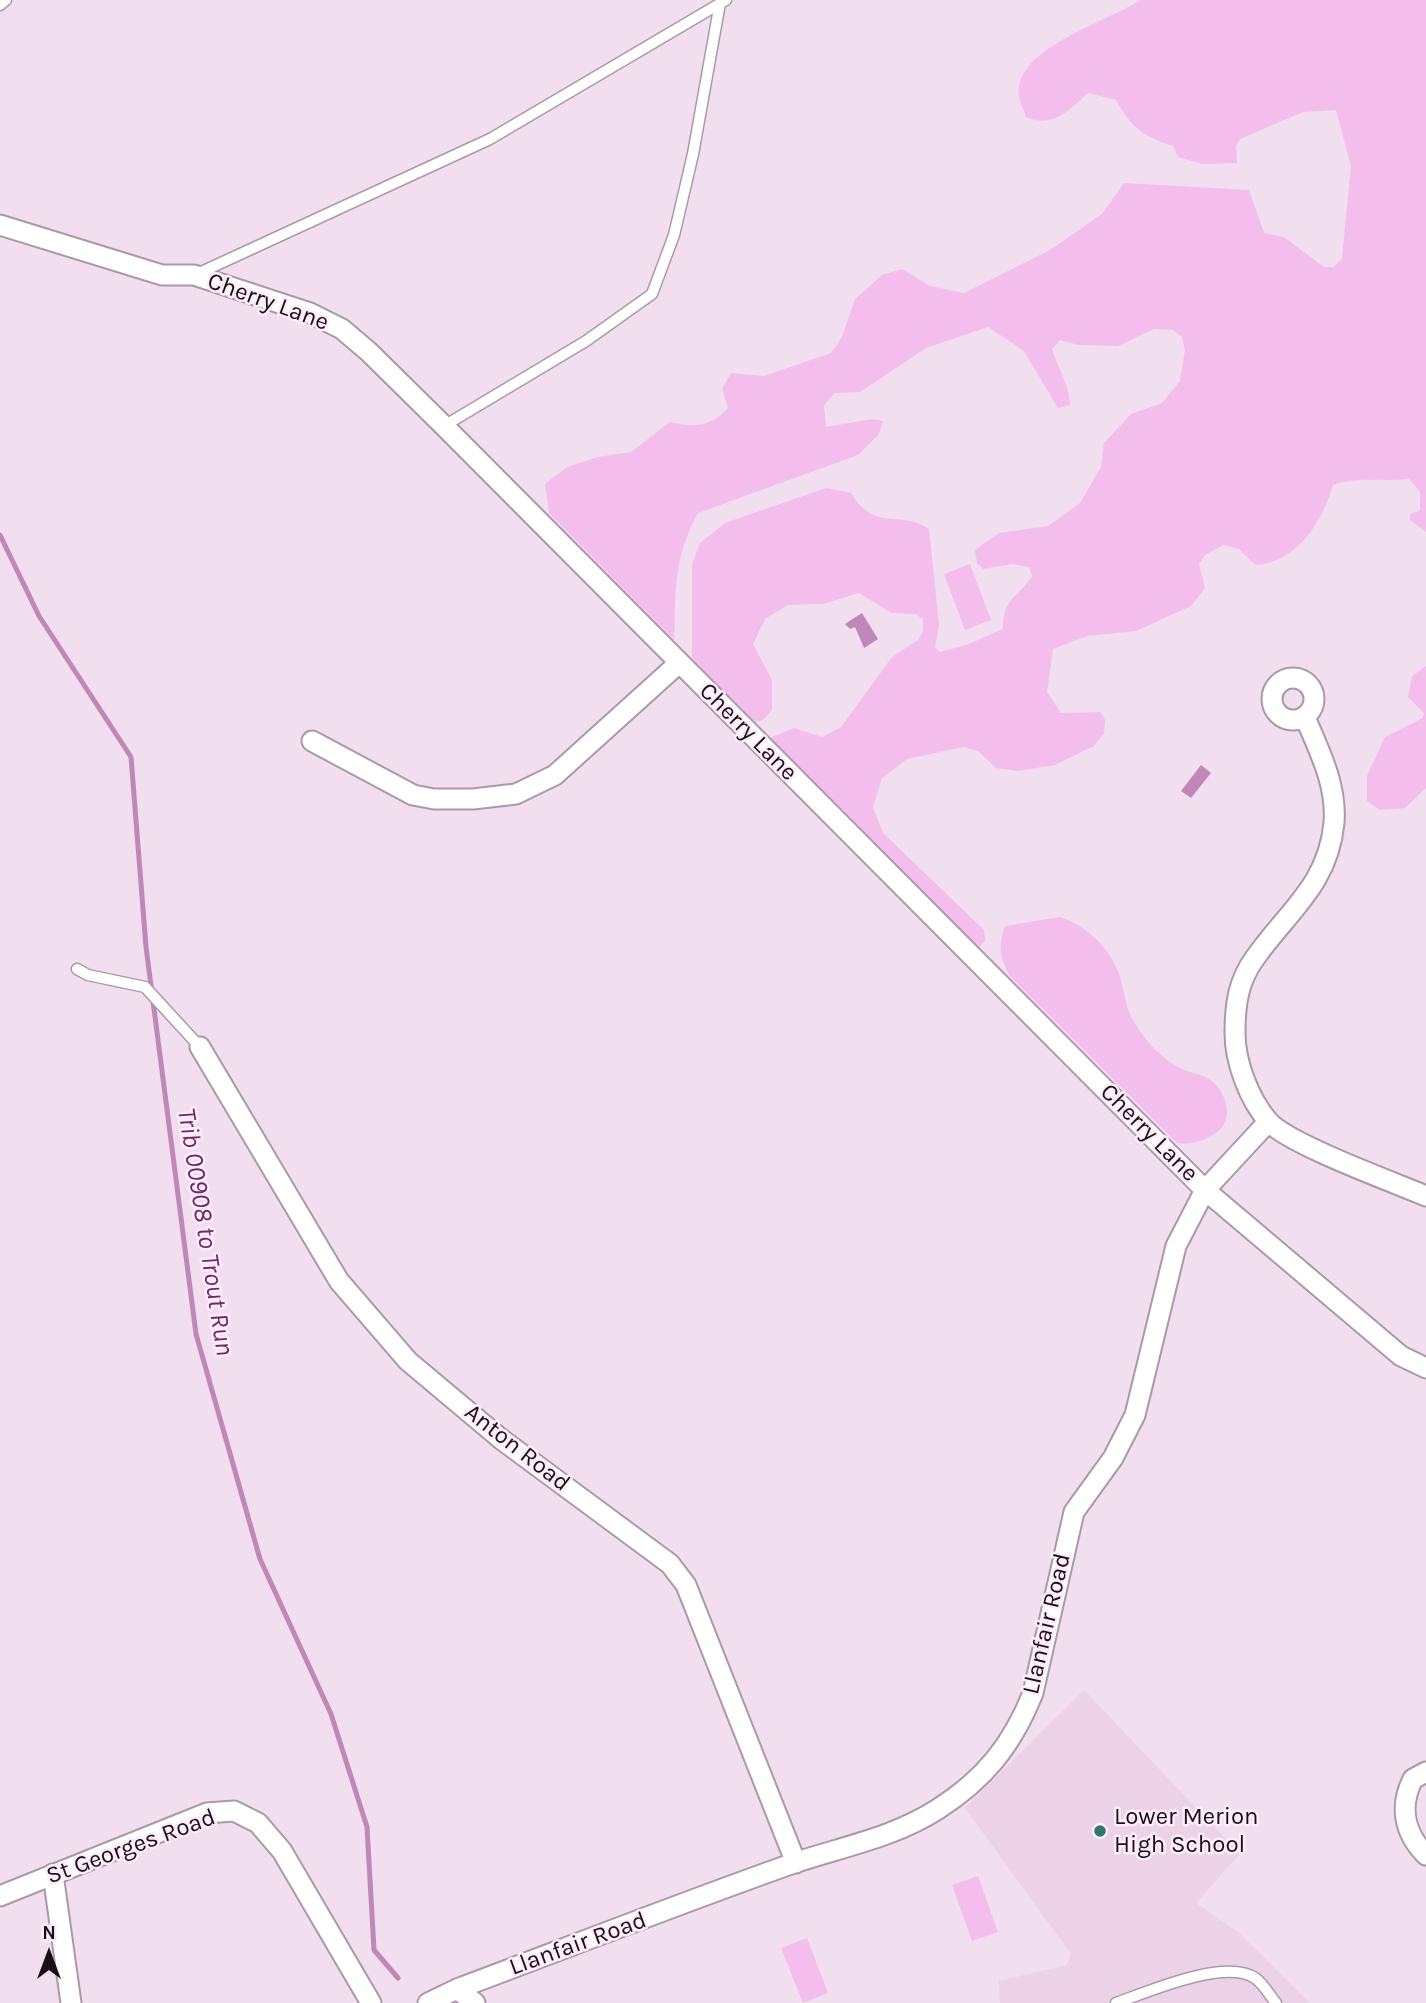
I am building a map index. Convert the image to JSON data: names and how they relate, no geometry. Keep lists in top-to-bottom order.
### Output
{
  "streets": {
    "street": [
      "Cherry Lane",
      "Anton Road",
      "Llanfair Road",
      "St Georges Road"
    ]
  },
  "crossings": [
    ["Cherry Lane", "Llanfair Road"],
    ["Anton Road", "Llanfair Road"]
  ],
  "water": ["Trib 00908 to Trout Run"],
  "places": ["Lower Merion High School"],
  "north": "top"
}
